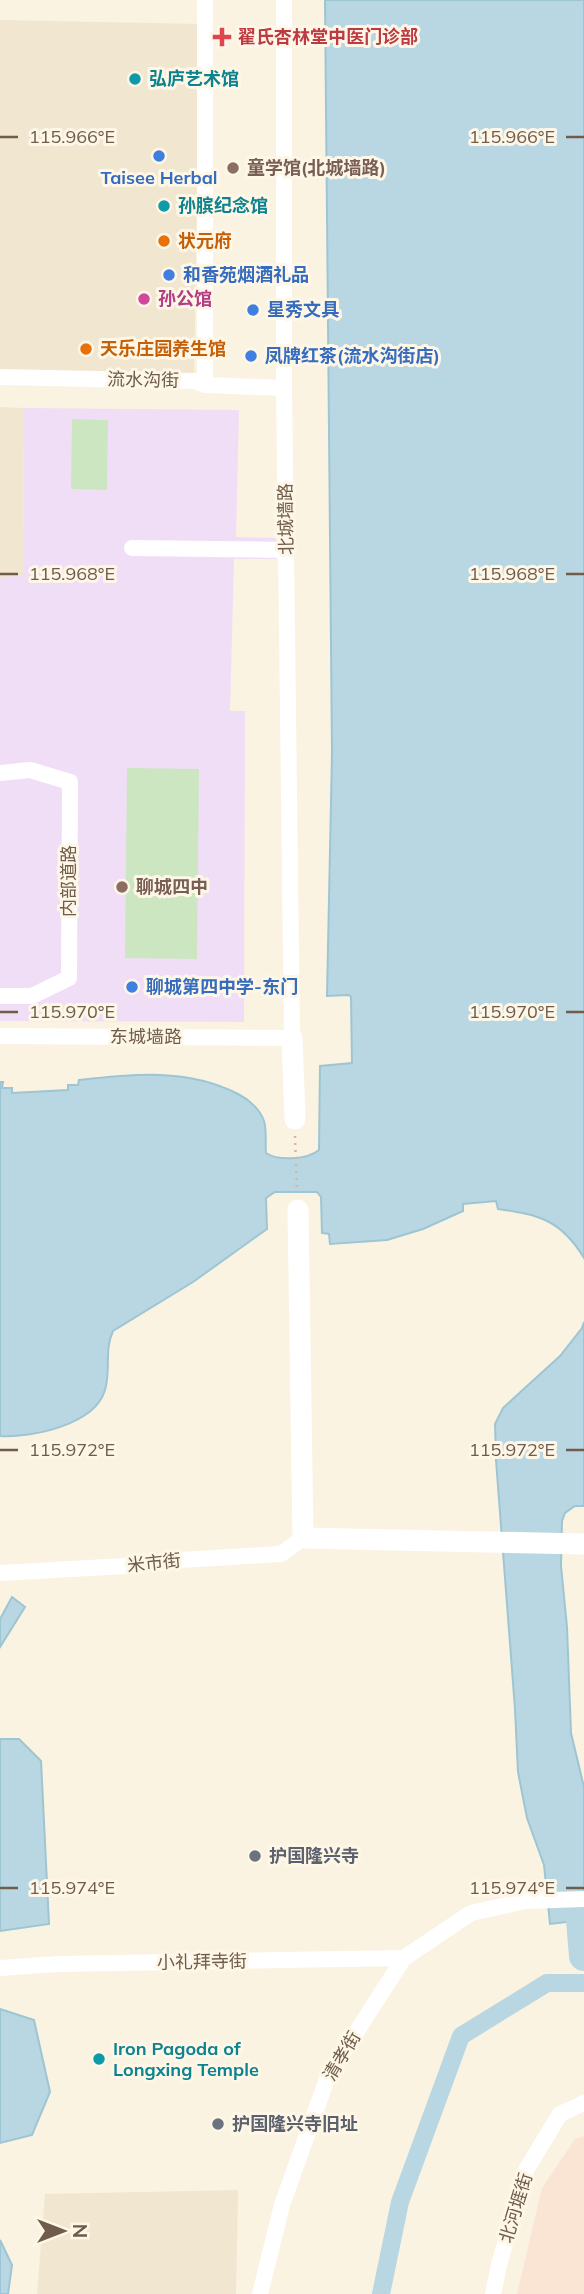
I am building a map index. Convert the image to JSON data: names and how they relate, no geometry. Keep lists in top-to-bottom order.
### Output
{
  "streets": {
    "street": [
      "流水沟街",
      "北城墙路",
      "内部道路",
      "东城墙路",
      "米市街",
      "小礼拜寺街",
      "清孝街",
      "北河堐街"
    ]
  },
  "crossings": [
    ["流水沟街", "北城墙路"],
    ["北城墙路", "东城墙路"],
    ["小礼拜寺街", "清孝街"]
  ],
  "places": {
    "health": ["翟氏杏林堂中医门诊部"],
    "other": [
      "弘庐艺术馆",
      "Taisee Herbal",
      "童学馆(北城墙路)",
      "孙膑纪念馆",
      "状元府",
      "和香苑烟酒礼品",
      "孙公馆",
      "星秀文具",
      "天乐庄园养生馆",
      "凤牌红茶(流水沟街店)",
      "聊城四中",
      "聊城第四中学-东门",
      "护国隆兴寺",
      "Iron Pagoda of Longxing Temple",
      "护国隆兴寺旧址"
    ]
  },
  "north": "right",
  "coordinates": [
    "115.966°E",
    "115.968°E",
    "115.970°E",
    "115.972°E",
    "115.974°E"
  ]
}
